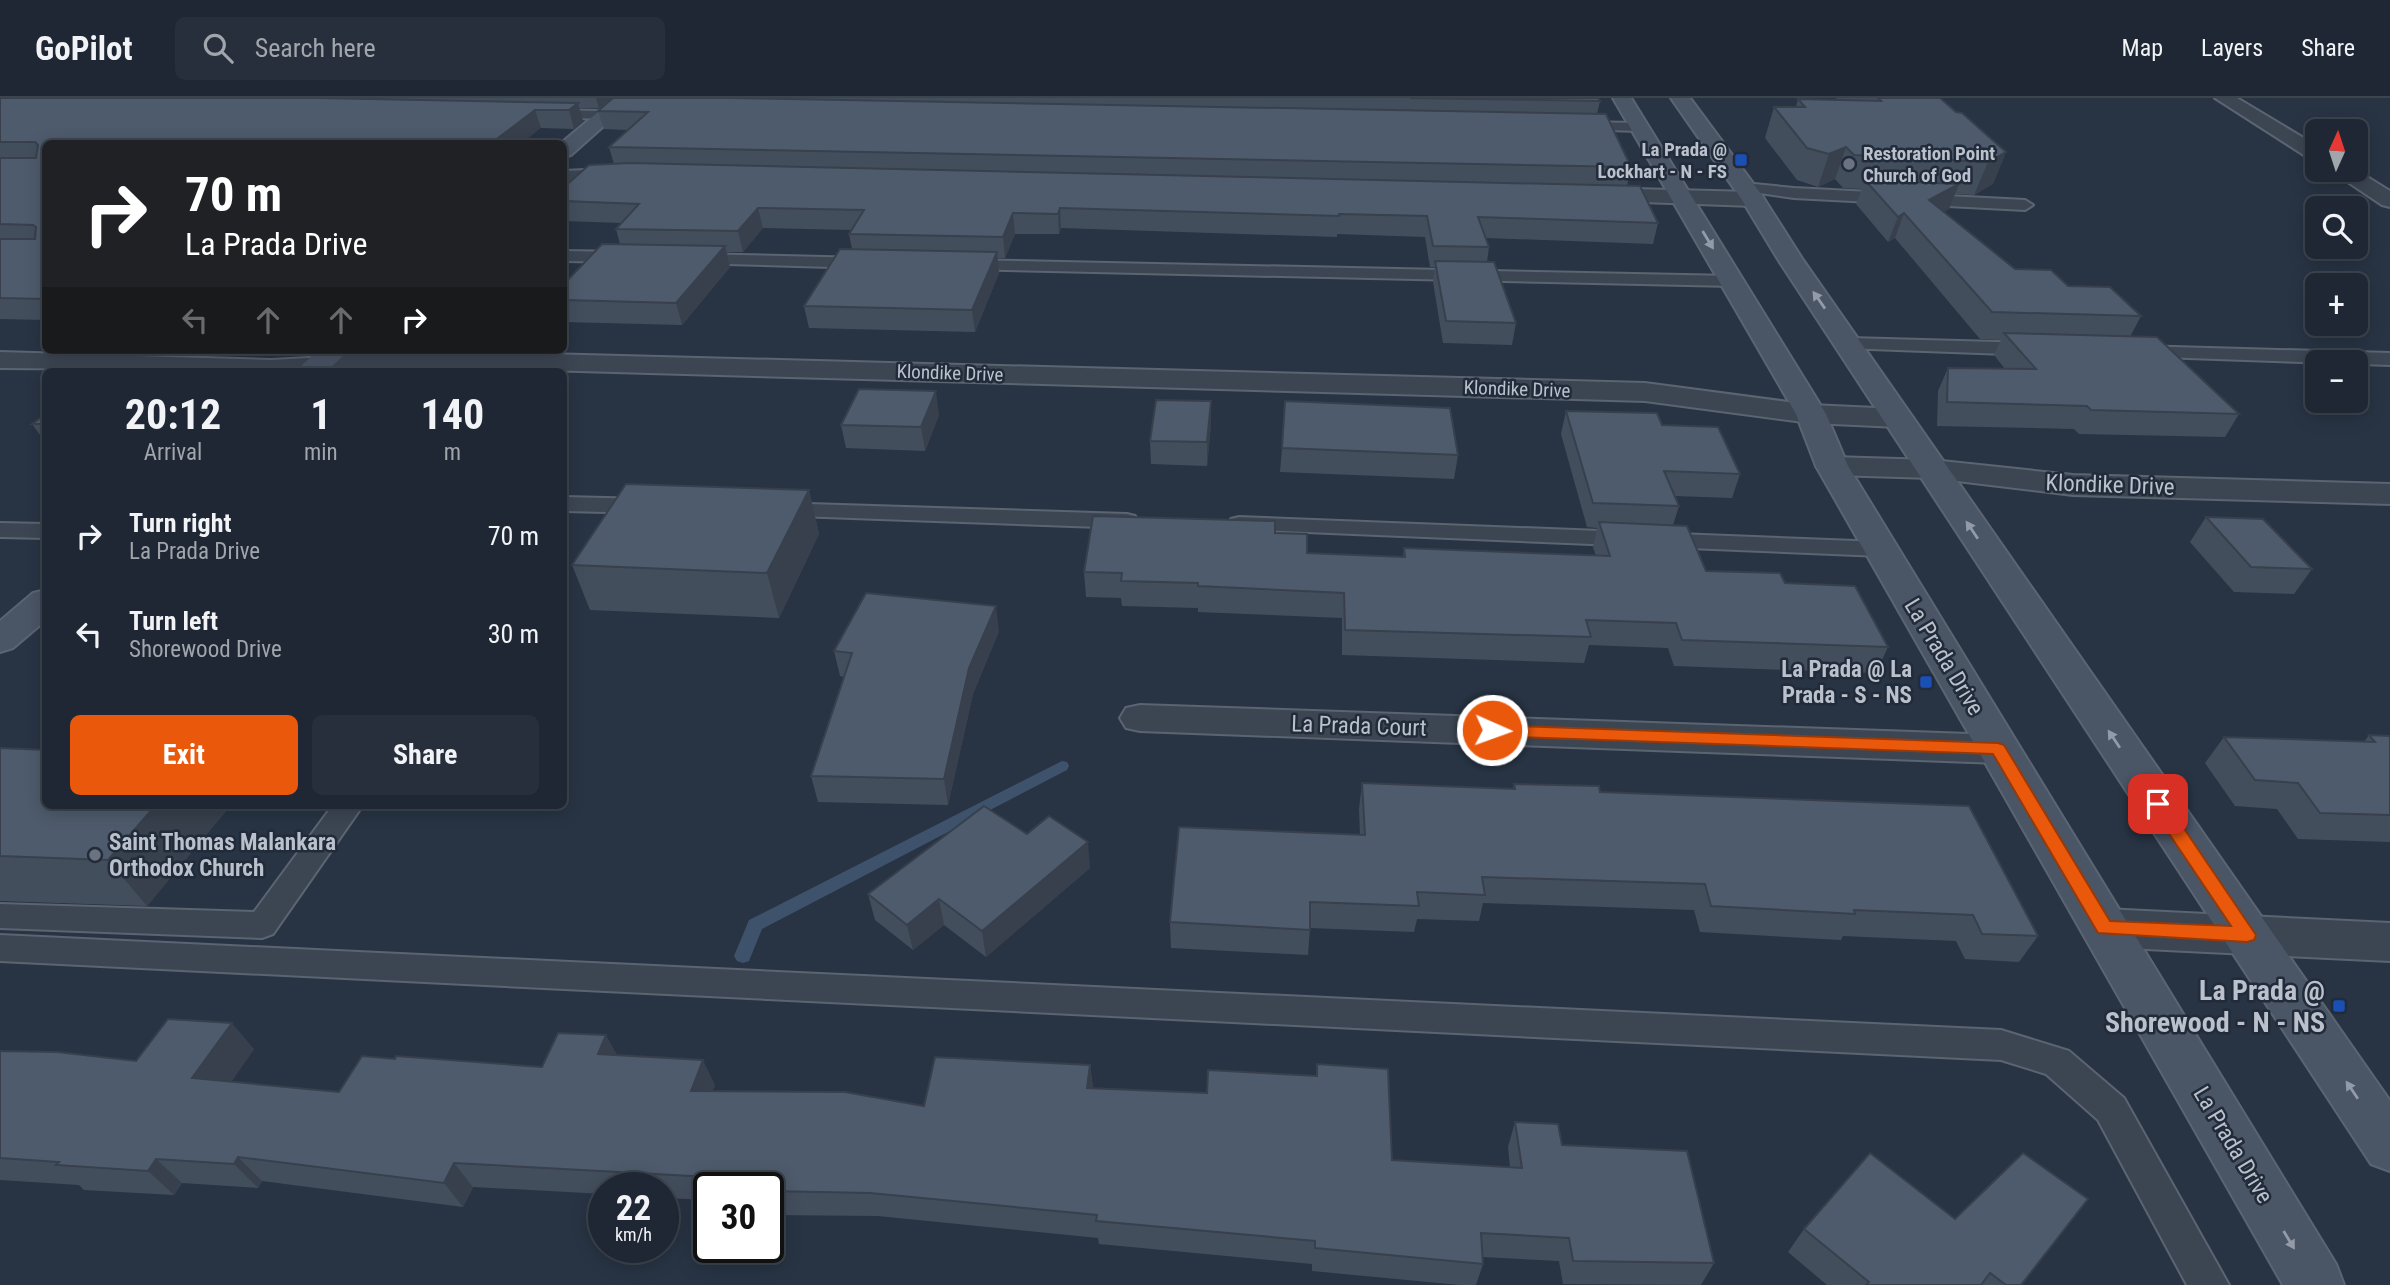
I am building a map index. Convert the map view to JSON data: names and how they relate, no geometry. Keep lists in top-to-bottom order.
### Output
{
  "streets": {
    "main road": ["La Prada Drive"],
    "street": ["Klondike Drive", "La Prada Court"]
  },
  "crossings": [
    ["Klondike Drive", "La Prada Drive"],
    ["La Prada Drive", "La Prada Court"]
  ],
  "places": {
    "transit": ["La Prada @ Lockhart - N - FS", "La Prada @ La Prada - S - NS", "La Prada @ Shorewood - N - NS"],
    "other": ["Restoration Point Church of God", "Saint Thomas Malankara Orthodox Church"]
  },
  "north": "top",
  "page": {
    "header": "GoPilot",
    "search": "Search here",
    "nav": ["Map", "Layers", "Share"],
    "map_buttons": ["+", "−"],
    "turn": ["70 m", "La Prada Drive"],
    "eta": [
      "20:12",
      "Arrival",
      "1",
      "min",
      "140",
      "m"
    ],
    "list": [
      {
        "name": "Turn right",
        "note": "La Prada Drive",
        "value": "70 m"
      },
      {
        "name": "Turn left",
        "note": "Shorewood Drive",
        "value": "30 m"
      }
    ],
    "buttons": ["Exit", "Share"],
    "speed": "22 km/h",
    "limit": "30"
  }
}
